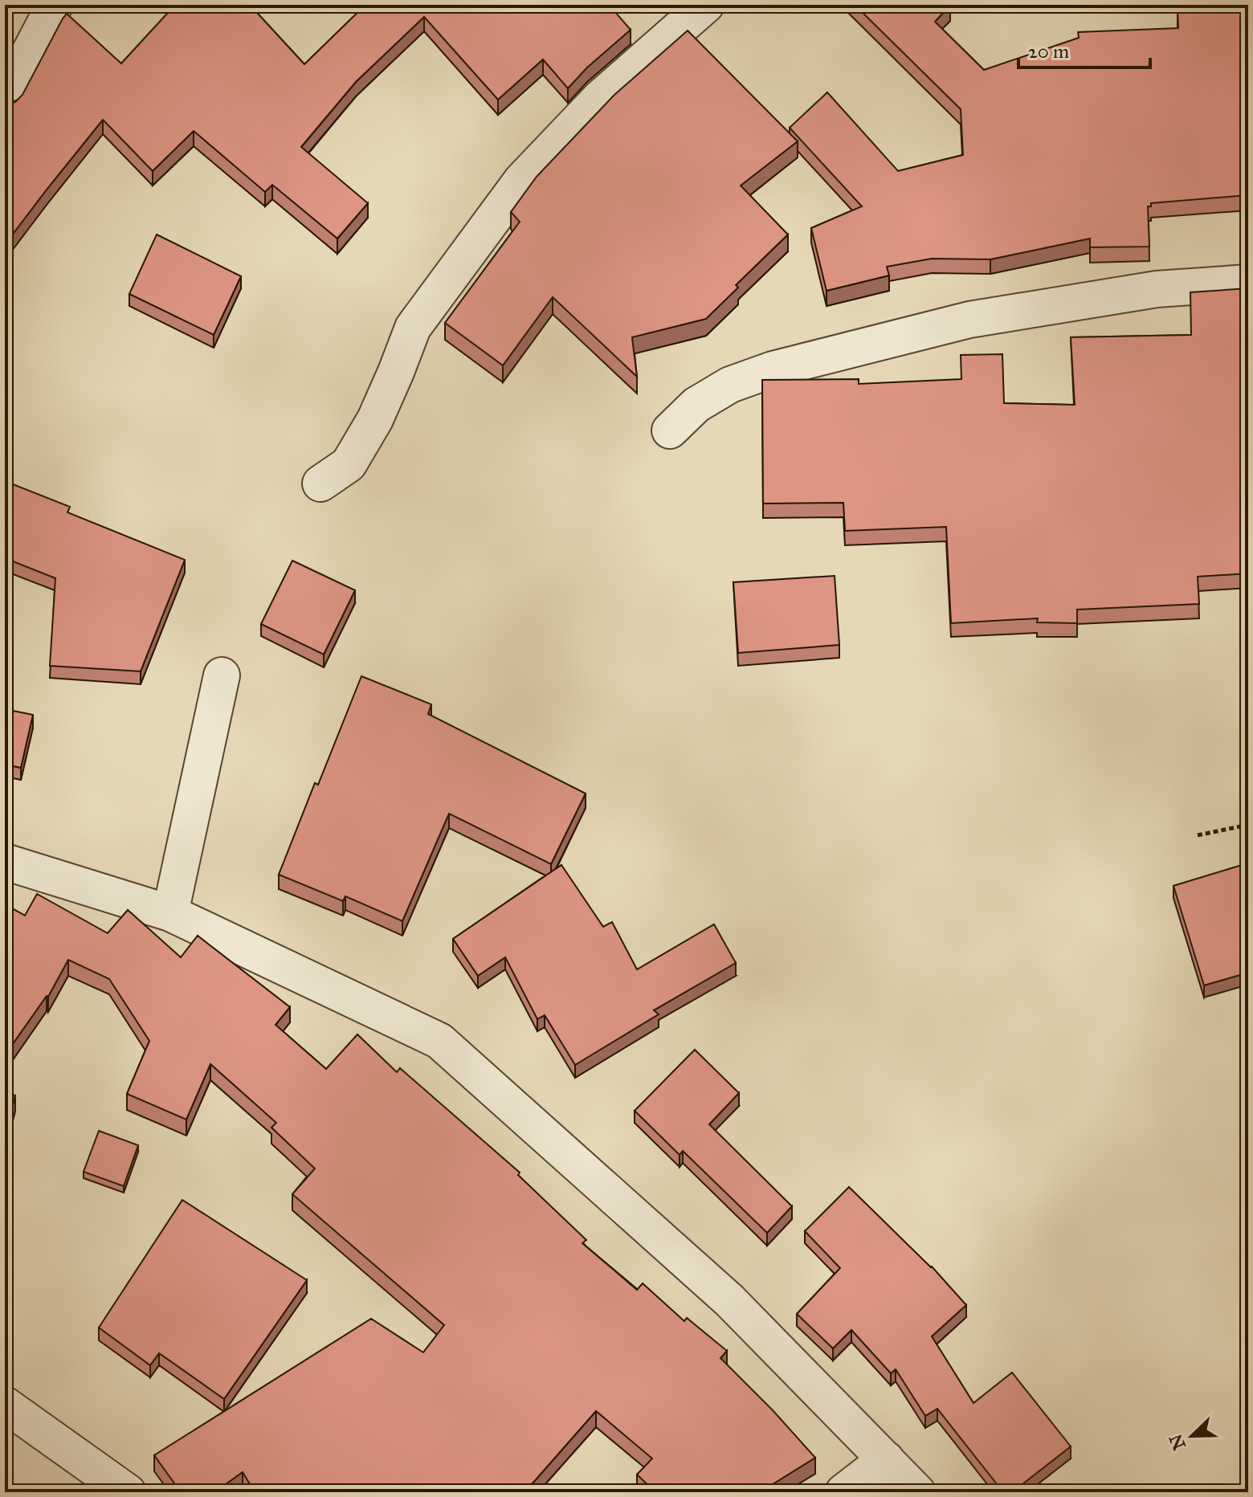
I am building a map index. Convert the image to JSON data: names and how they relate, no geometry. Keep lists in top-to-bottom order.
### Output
{
  "scale_bar": "20 m",
  "north": "bottom left"
}
